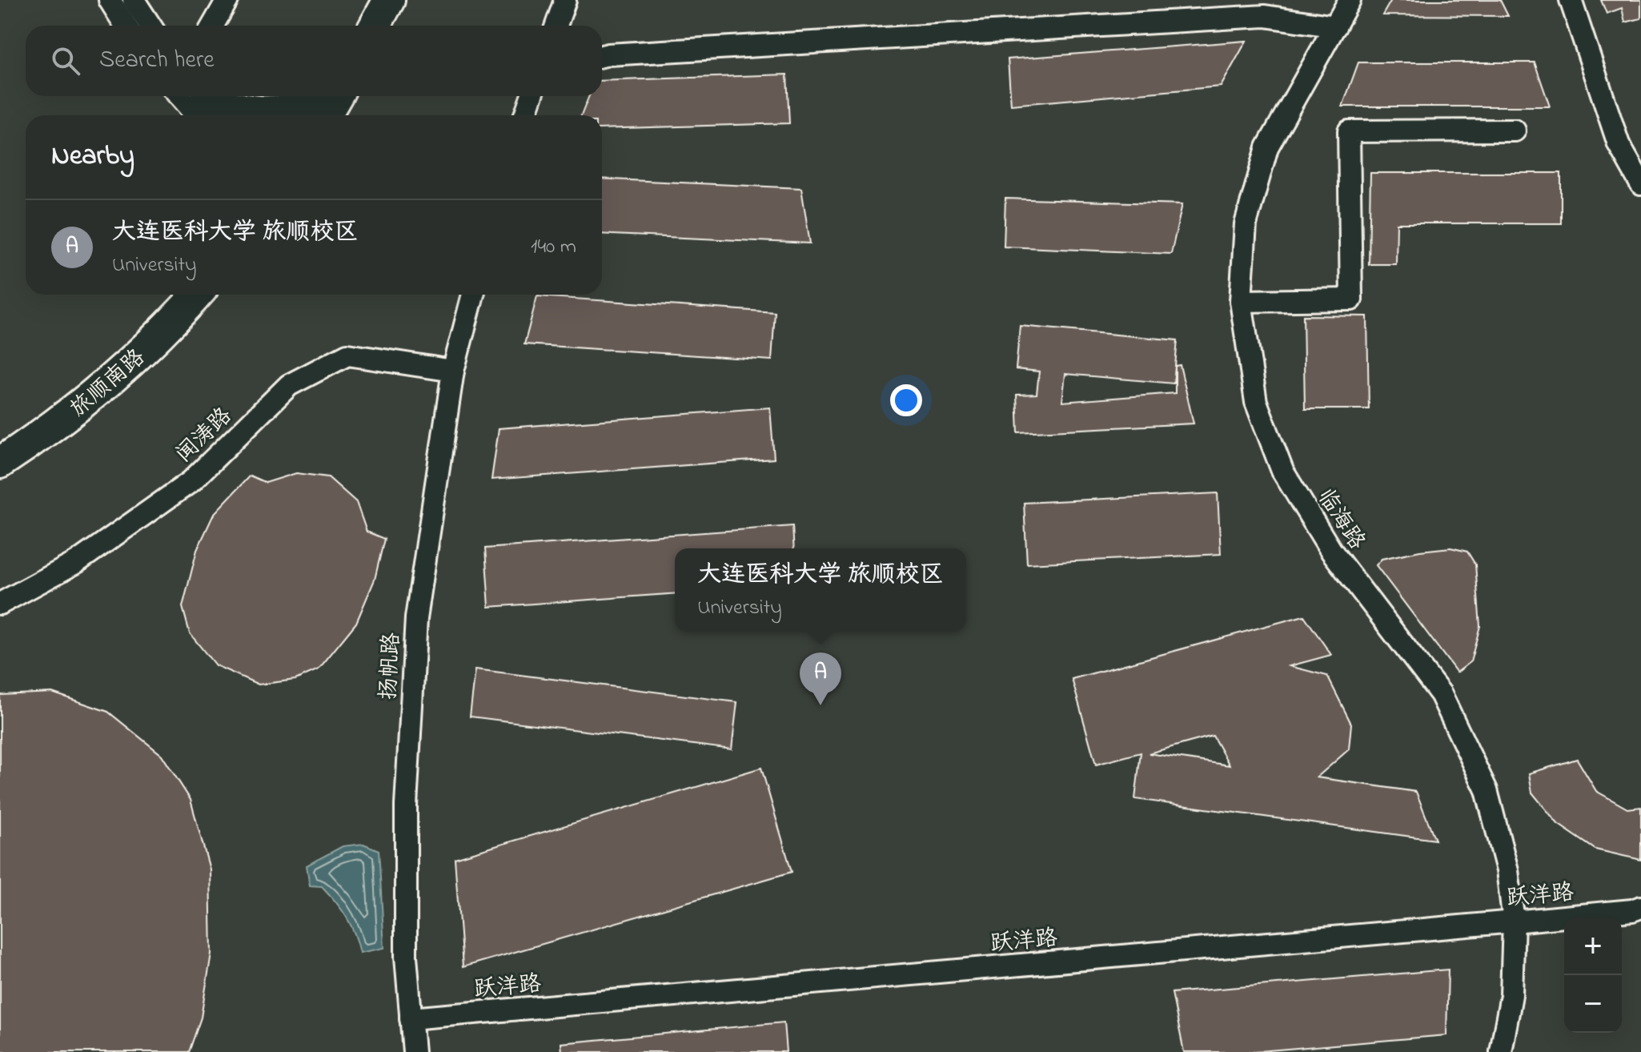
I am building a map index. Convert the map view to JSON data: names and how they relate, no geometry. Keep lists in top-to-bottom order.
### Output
{
  "streets": {
    "highway": ["旅顺南路"],
    "street": [
      "闻涛路",
      "临海路",
      "扬帆路",
      "跃洋路"
    ]
  },
  "crossings": [
    ["闻涛路", "扬帆路"],
    ["临海路", "跃洋路"],
    ["扬帆路", "跃洋路"]
  ],
  "page": {
    "search": "Search here",
    "heading": "Nearby",
    "list": [
      {
        "mark": "A",
        "name": "大连医科大学 旅顺校区",
        "note": "University",
        "value": "140 m"
      }
    ],
    "popup": ["大连医科大学 旅顺校区", "University"],
    "pins": "A",
    "map_buttons": ["+", "−"]
  }
}
